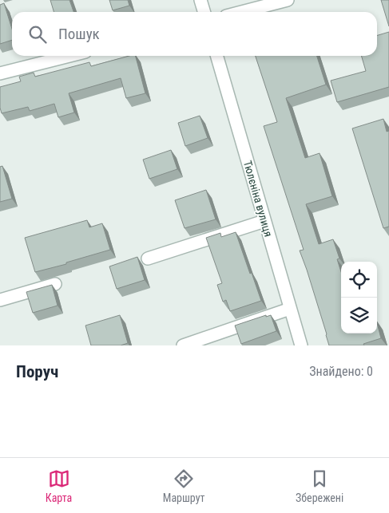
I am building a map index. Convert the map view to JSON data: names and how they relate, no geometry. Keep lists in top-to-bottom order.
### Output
{
  "streets": {
    "street": ["Тюлєніна вулиця"]
  },
  "page": {
    "search": "Пошук",
    "heading": ["Поруч", "Знайдено: 0"],
    "nav": ["Карта", "Маршрут", "Збережені"]
  }
}
